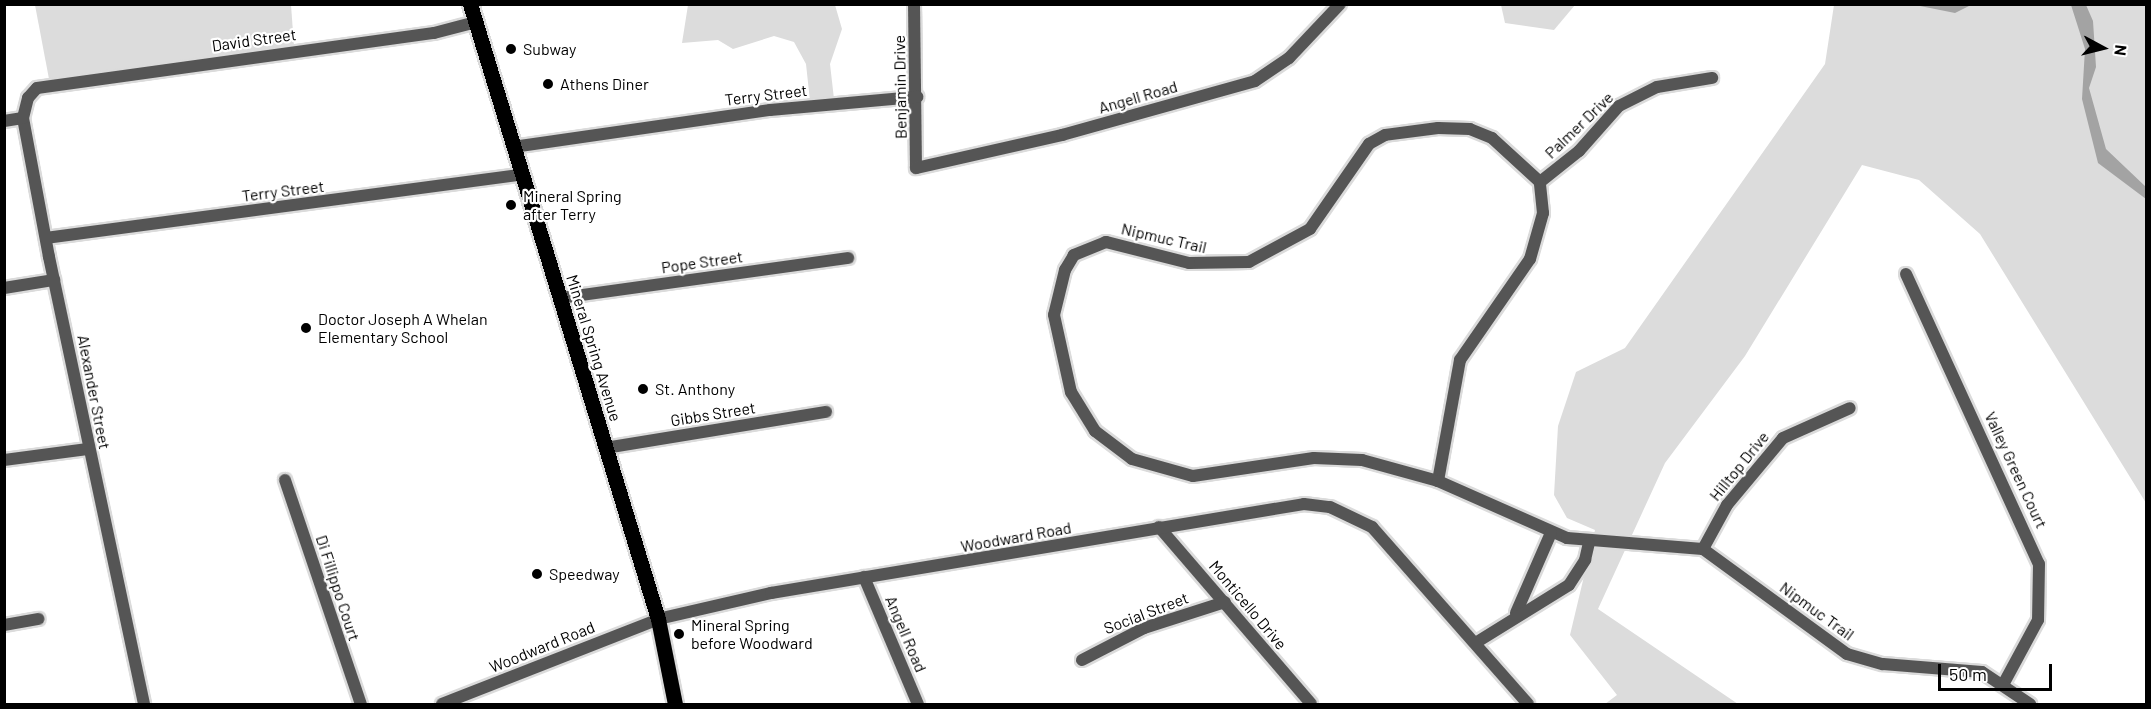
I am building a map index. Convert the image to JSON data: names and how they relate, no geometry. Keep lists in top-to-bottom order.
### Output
{
  "streets": {
    "main road": ["Mineral Spring Avenue"],
    "street": [
      "David Street",
      "Benjamin Drive",
      "Terry Street",
      "Angell Road",
      "Palmer Drive",
      "Nipmuc Trail",
      "Pope Street",
      "Alexander Street",
      "Gibbs Street",
      "Hilltop Drive",
      "Valley Green Court",
      "Woodward Road",
      "Di Fillippo Court",
      "Monticello Drive",
      "Social Street"
    ]
  },
  "crossings": [
    ["David Street", "Mineral Spring Avenue"],
    ["David Street", "Alexander Street"],
    ["Benjamin Drive", "Terry Street"],
    ["Benjamin Drive", "Angell Road"],
    ["Terry Street", "Mineral Spring Avenue"],
    ["Terry Street", "Alexander Street"],
    ["Angell Road", "Woodward Road"],
    ["Palmer Drive", "Nipmuc Trail"],
    ["Nipmuc Trail", "Hilltop Drive"],
    ["Nipmuc Trail", "Valley Green Court"],
    ["Pope Street", "Mineral Spring Avenue"],
    ["Mineral Spring Avenue", "Gibbs Street"],
    ["Mineral Spring Avenue", "Woodward Road"],
    ["Woodward Road", "Monticello Drive"],
    ["Monticello Drive", "Social Street"]
  ],
  "places": [
    "Subway",
    "Athens Diner",
    "Mineral Spring after Terry",
    "Doctor Joseph A Whelan Elementary School",
    "St. Anthony",
    "Speedway",
    "Mineral Spring before Woodward"
  ],
  "scale_bar": "50 m",
  "north": "right"
}
